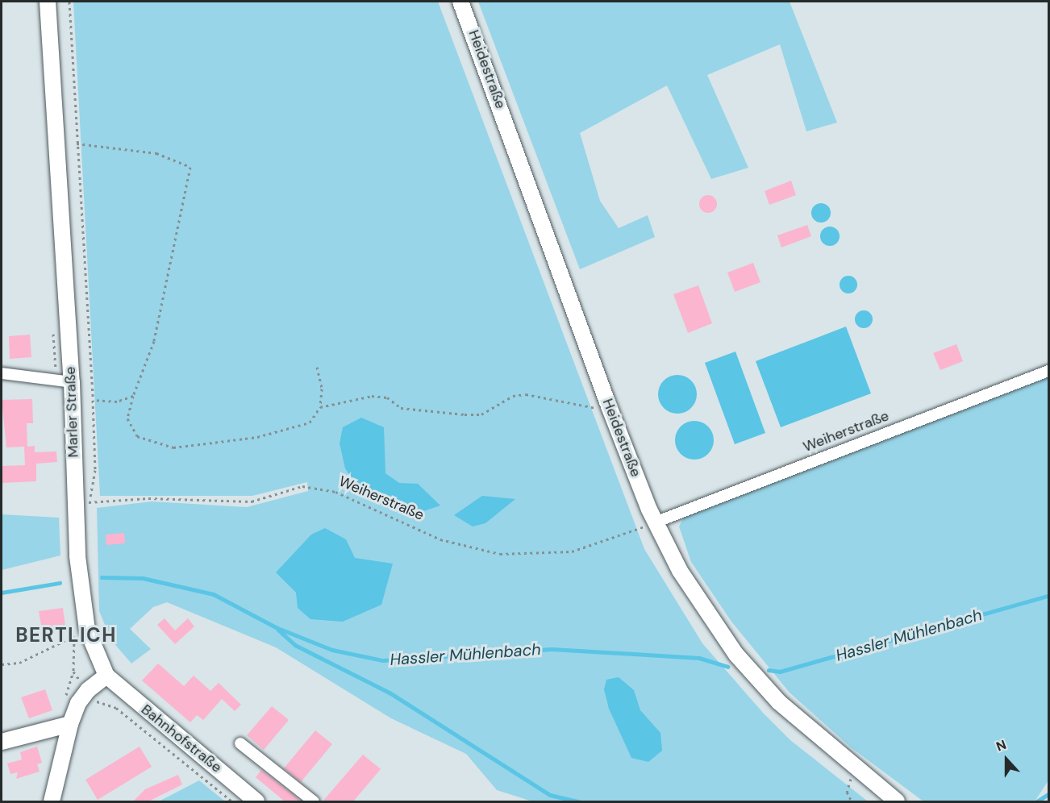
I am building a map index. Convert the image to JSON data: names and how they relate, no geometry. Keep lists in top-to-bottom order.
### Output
{
  "streets": {
    "main road": ["Heidestraße", "Marler Straße", "Bahnhofstraße"],
    "street": ["Weiherstraße"]
  },
  "crossings": [
    ["Heidestraße", "Weiherstraße"],
    ["Marler Straße", "Weiherstraße"],
    ["Marler Straße", "Bahnhofstraße"]
  ],
  "districts": ["BERTLICH"],
  "water": ["Hassler Mühlenbach"],
  "north": "top"
}
